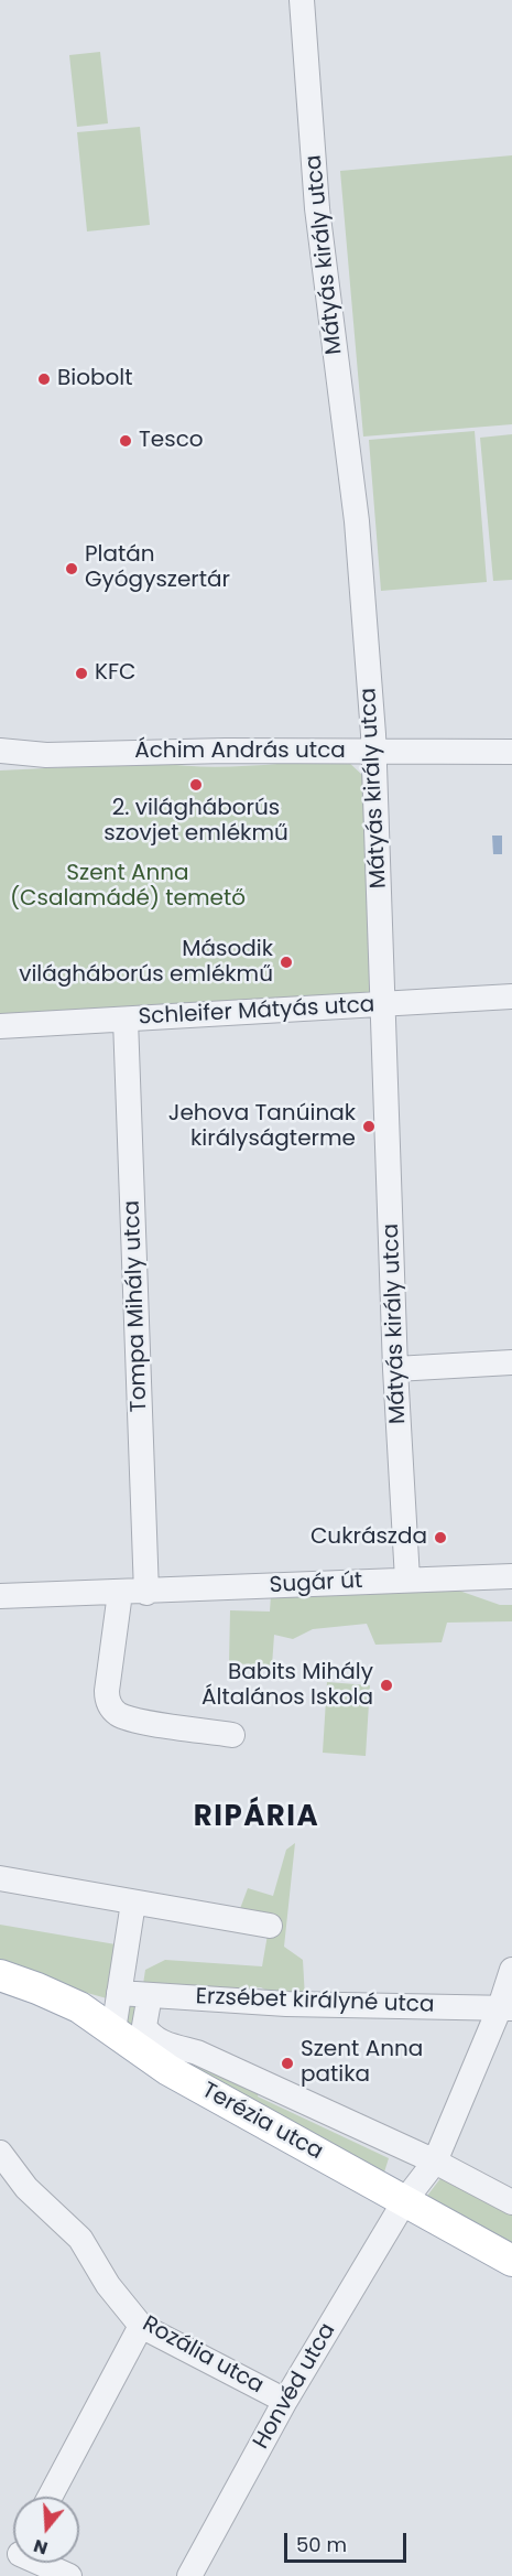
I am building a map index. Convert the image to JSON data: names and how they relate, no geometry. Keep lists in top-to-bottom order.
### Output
{
  "streets": {
    "main road": ["Terézia utca"],
    "street": [
      "Mátyás király utca",
      "Áchim András utca",
      "Schleifer Mátyás utca",
      "Tompa Mihály utca",
      "Sugár út",
      "Erzsébet királyné utca",
      "Rozália utca",
      "Honvéd utca"
    ]
  },
  "crossings": [
    ["Mátyás király utca", "Áchim András utca"],
    ["Mátyás király utca", "Schleifer Mátyás utca"],
    ["Mátyás király utca", "Sugár út"],
    ["Schleifer Mátyás utca", "Tompa Mihály utca"],
    ["Tompa Mihály utca", "Sugár út"],
    ["Erzsébet királyné utca", "Terézia utca"],
    ["Erzsébet királyné utca", "Honvéd utca"],
    ["Terézia utca", "Honvéd utca"],
    ["Rozália utca", "Honvéd utca"]
  ],
  "districts": ["RIPÁRIA"],
  "parks": ["Szent Anna (Csalamádé) temető"],
  "places": [
    "Biobolt",
    "Tesco",
    "Platán Gyógyszertár",
    "KFC",
    "2. világháborús szovjet emlékmű",
    "Második világháborús emlékmű",
    "Jehova Tanúinak királyságterme",
    "Cukrászda",
    "Babits Mihály Általános Iskola",
    "Szent Anna patika"
  ],
  "scale_bar": "50 m",
  "north": "bottom"
}
